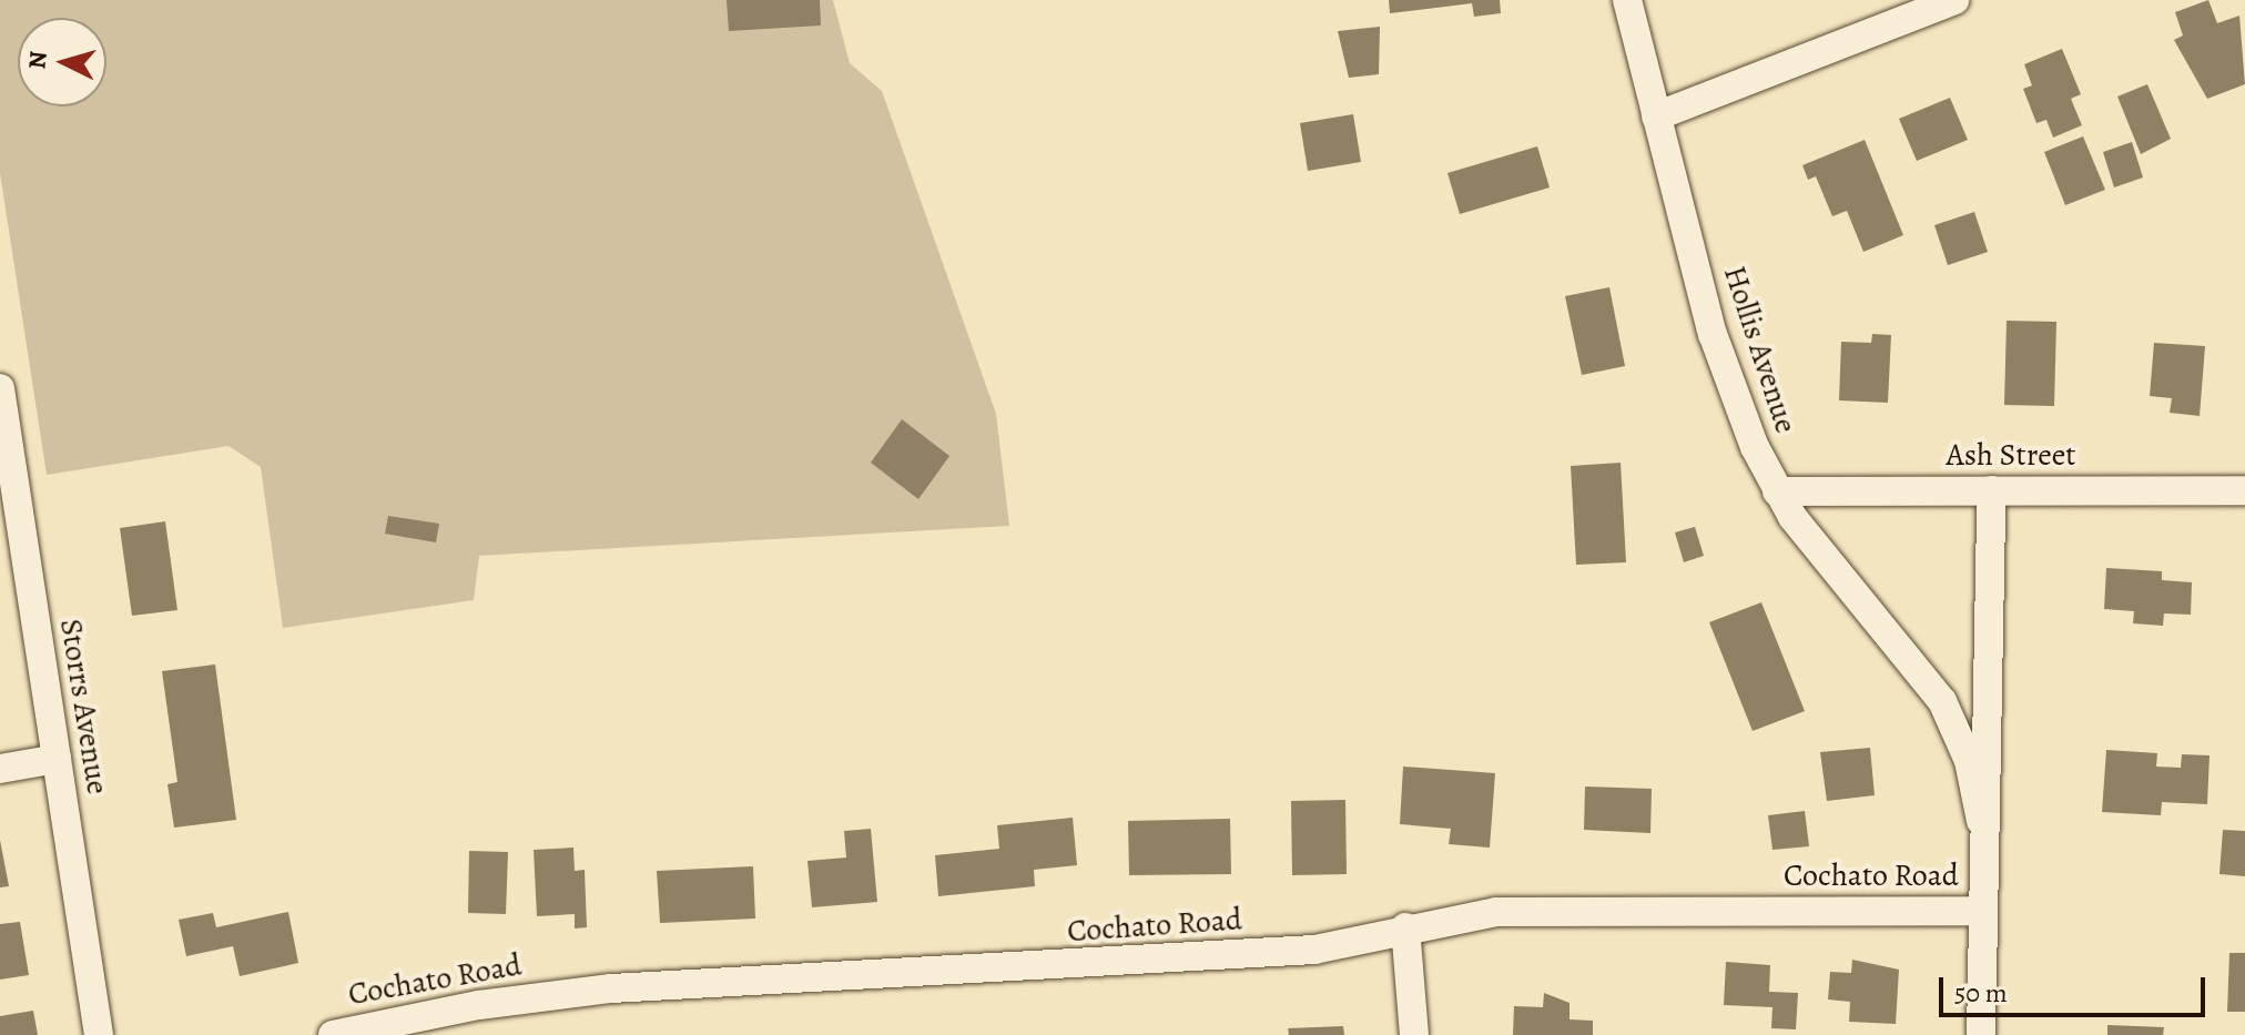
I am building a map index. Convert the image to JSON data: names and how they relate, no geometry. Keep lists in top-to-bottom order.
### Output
{
  "streets": {
    "street": [
      "Hollis Avenue",
      "Ash Street",
      "Storrs Avenue",
      "Cochato Road"
    ]
  },
  "crossings": [
    ["Hollis Avenue", "Ash Street"],
    ["Hollis Avenue", "Cochato Road"]
  ],
  "scale_bar": "50 m",
  "north": "left"
}
